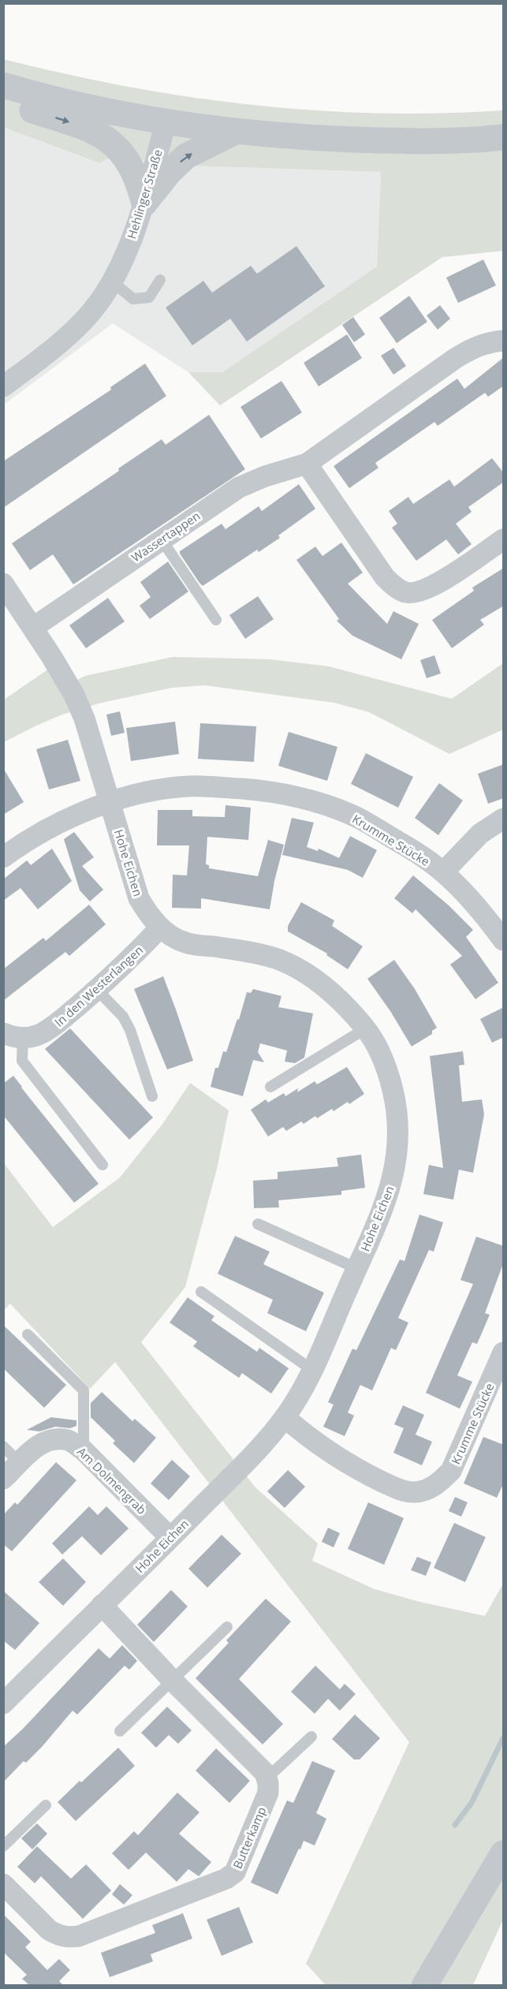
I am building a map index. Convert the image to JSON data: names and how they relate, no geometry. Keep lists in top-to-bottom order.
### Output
{
  "streets": {
    "street": [
      "Hehlinger Straße",
      "Wassertappen",
      "Krumme Stücke",
      "Hohe Eichen",
      "In den Westerlangen",
      "Am Dolmengrab",
      "Butterkamp"
    ]
  },
  "crossings": [
    ["Wassertappen", "Hohe Eichen"],
    ["Krumme Stücke", "Hohe Eichen"],
    ["Hohe Eichen", "In den Westerlangen"],
    ["Hohe Eichen", "Am Dolmengrab"]
  ]
}
